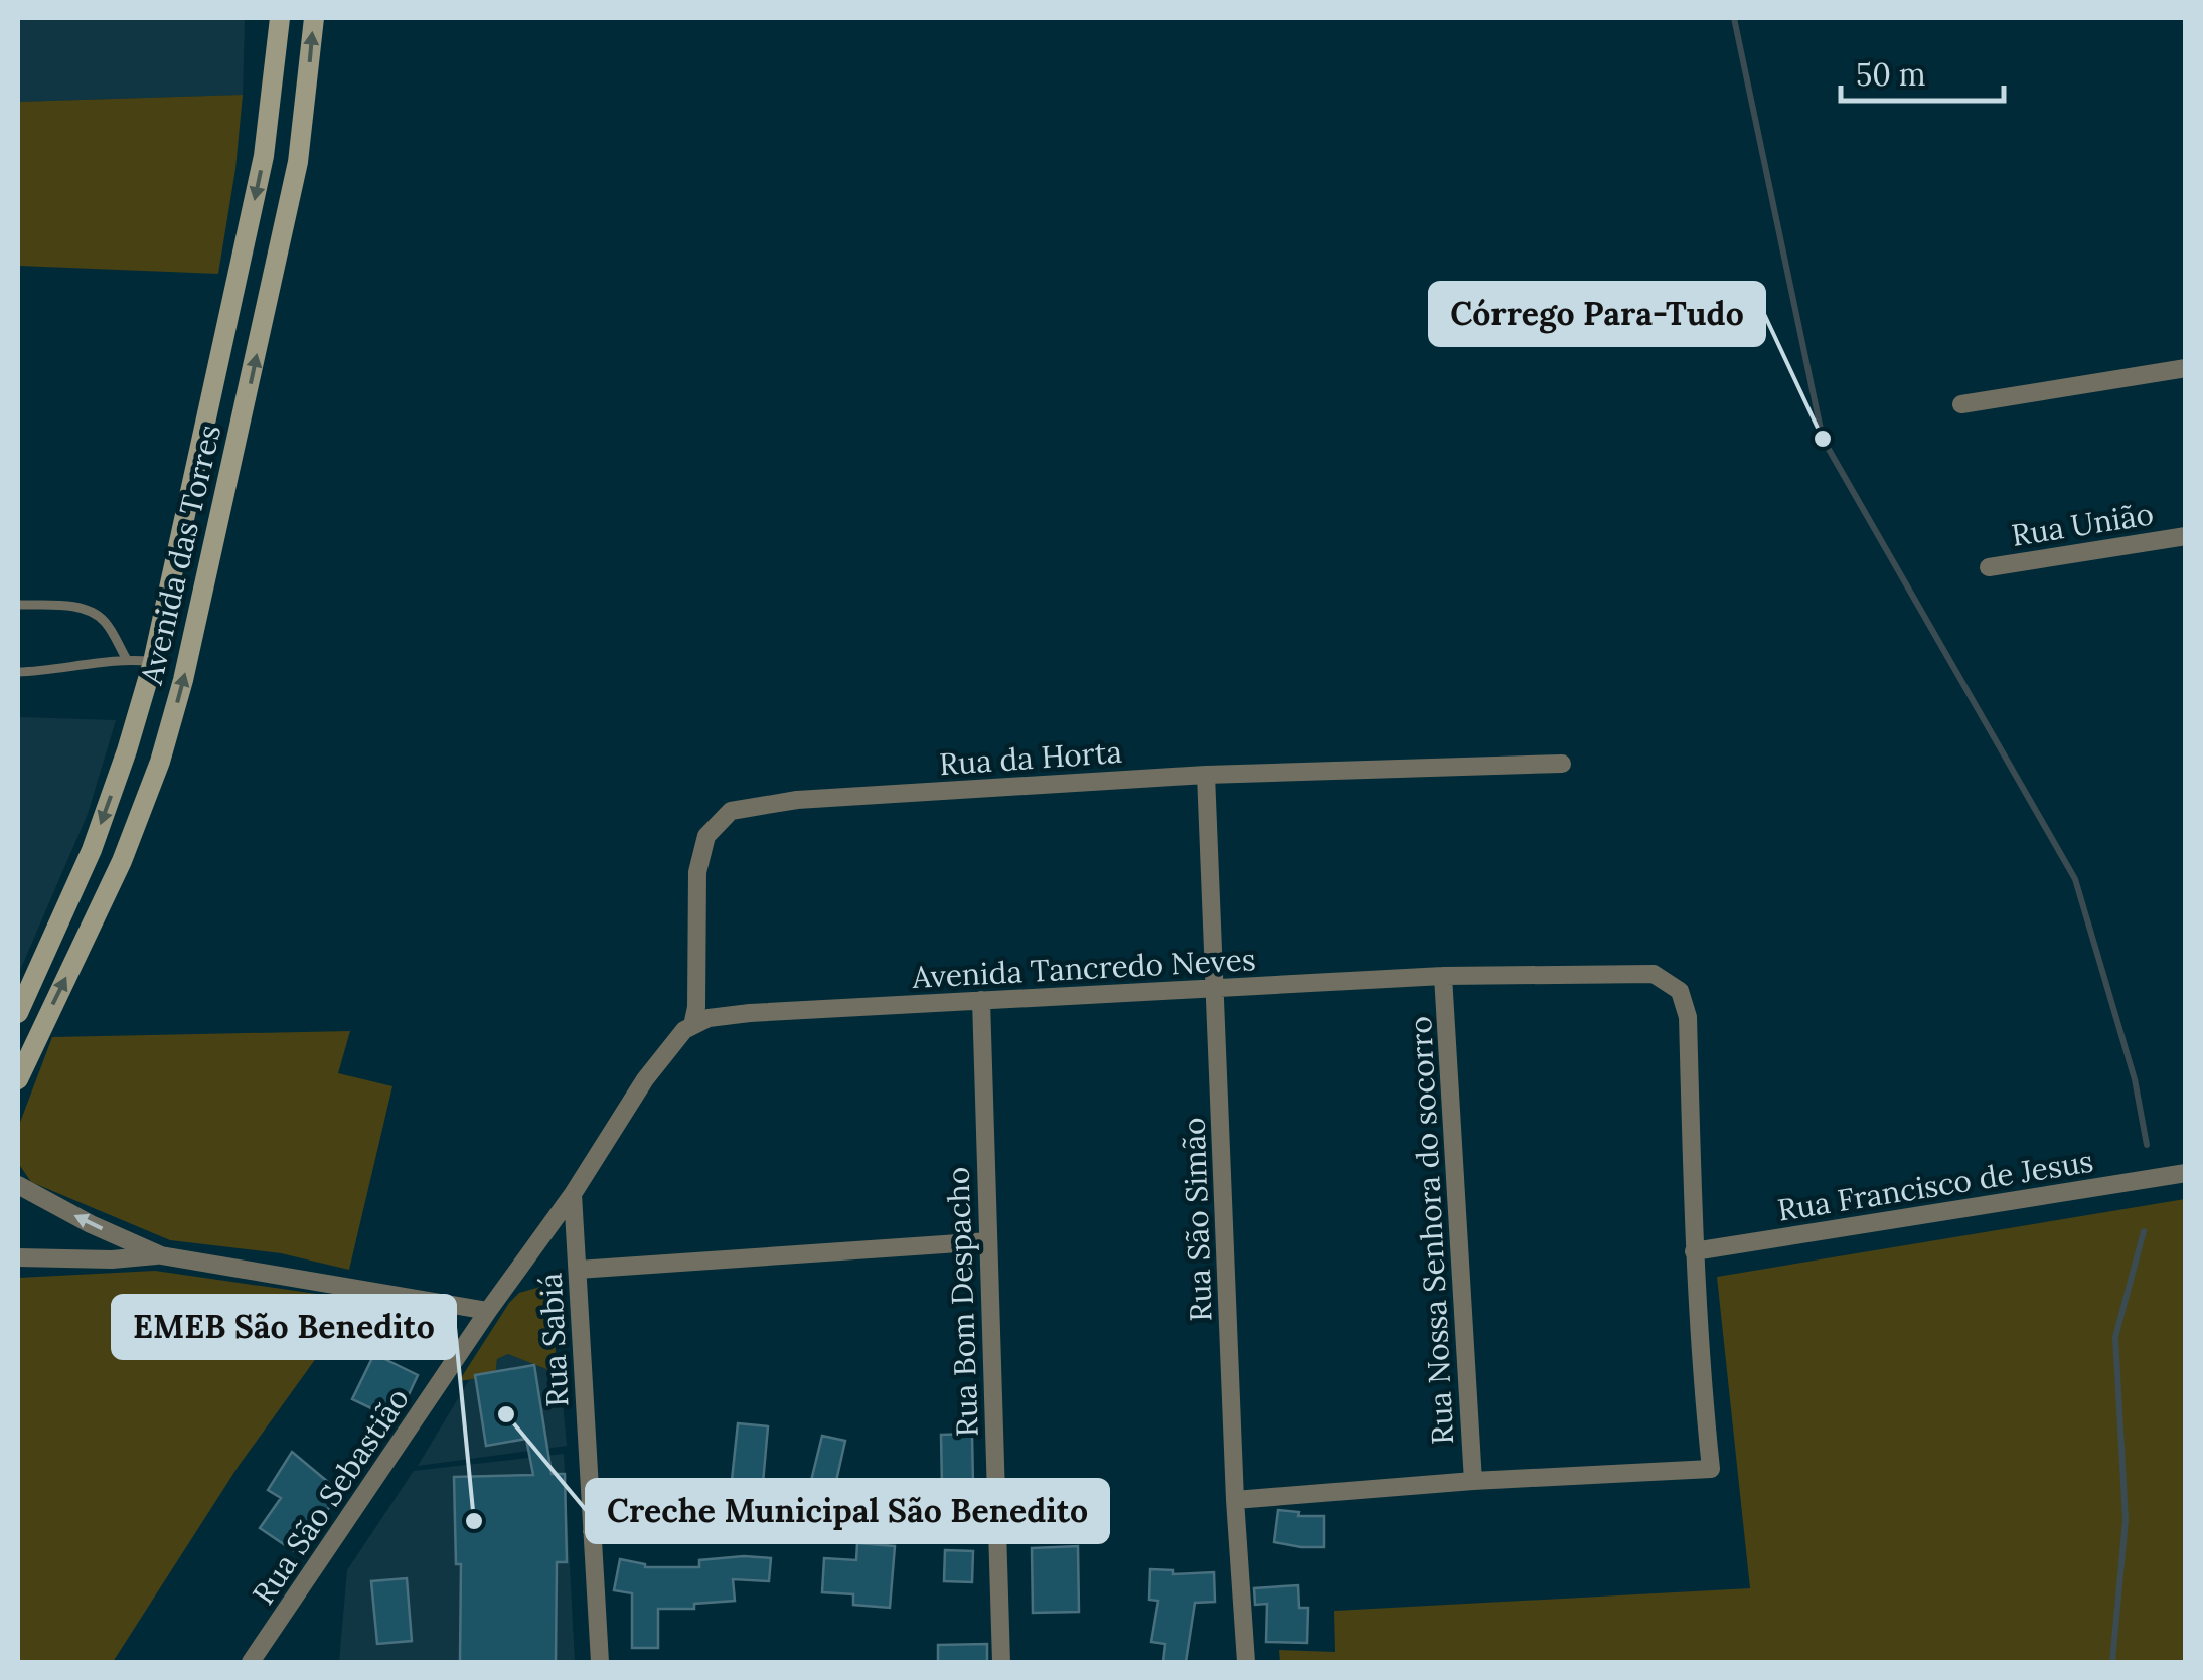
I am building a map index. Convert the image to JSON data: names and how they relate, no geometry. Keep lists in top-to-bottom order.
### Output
{
  "streets": {
    "main road": ["Avenida das Torres"],
    "street": [
      "Rua União",
      "Rua da Horta",
      "Avenida Tancredo Neves",
      "Rua Francisco de Jesus",
      "Rua São Simão",
      "Rua Nossa Senhora do socorro",
      "Rua Bom Despacho",
      "Rua Sabiá",
      "Rua São Sebastião"
    ]
  },
  "crossings": [
    ["Rua da Horta", "Avenida Tancredo Neves"],
    ["Rua da Horta", "Rua São Simão"],
    ["Avenida Tancredo Neves", "Rua Francisco de Jesus"],
    ["Avenida Tancredo Neves", "Rua São Simão"],
    ["Avenida Tancredo Neves", "Rua Nossa Senhora do socorro"],
    ["Avenida Tancredo Neves", "Rua Bom Despacho"]
  ],
  "places": ["Córrego Para-Tudo", "Creche Municipal São Benedito", "EMEB São Benedito"],
  "scale_bar": "50 m"
}
